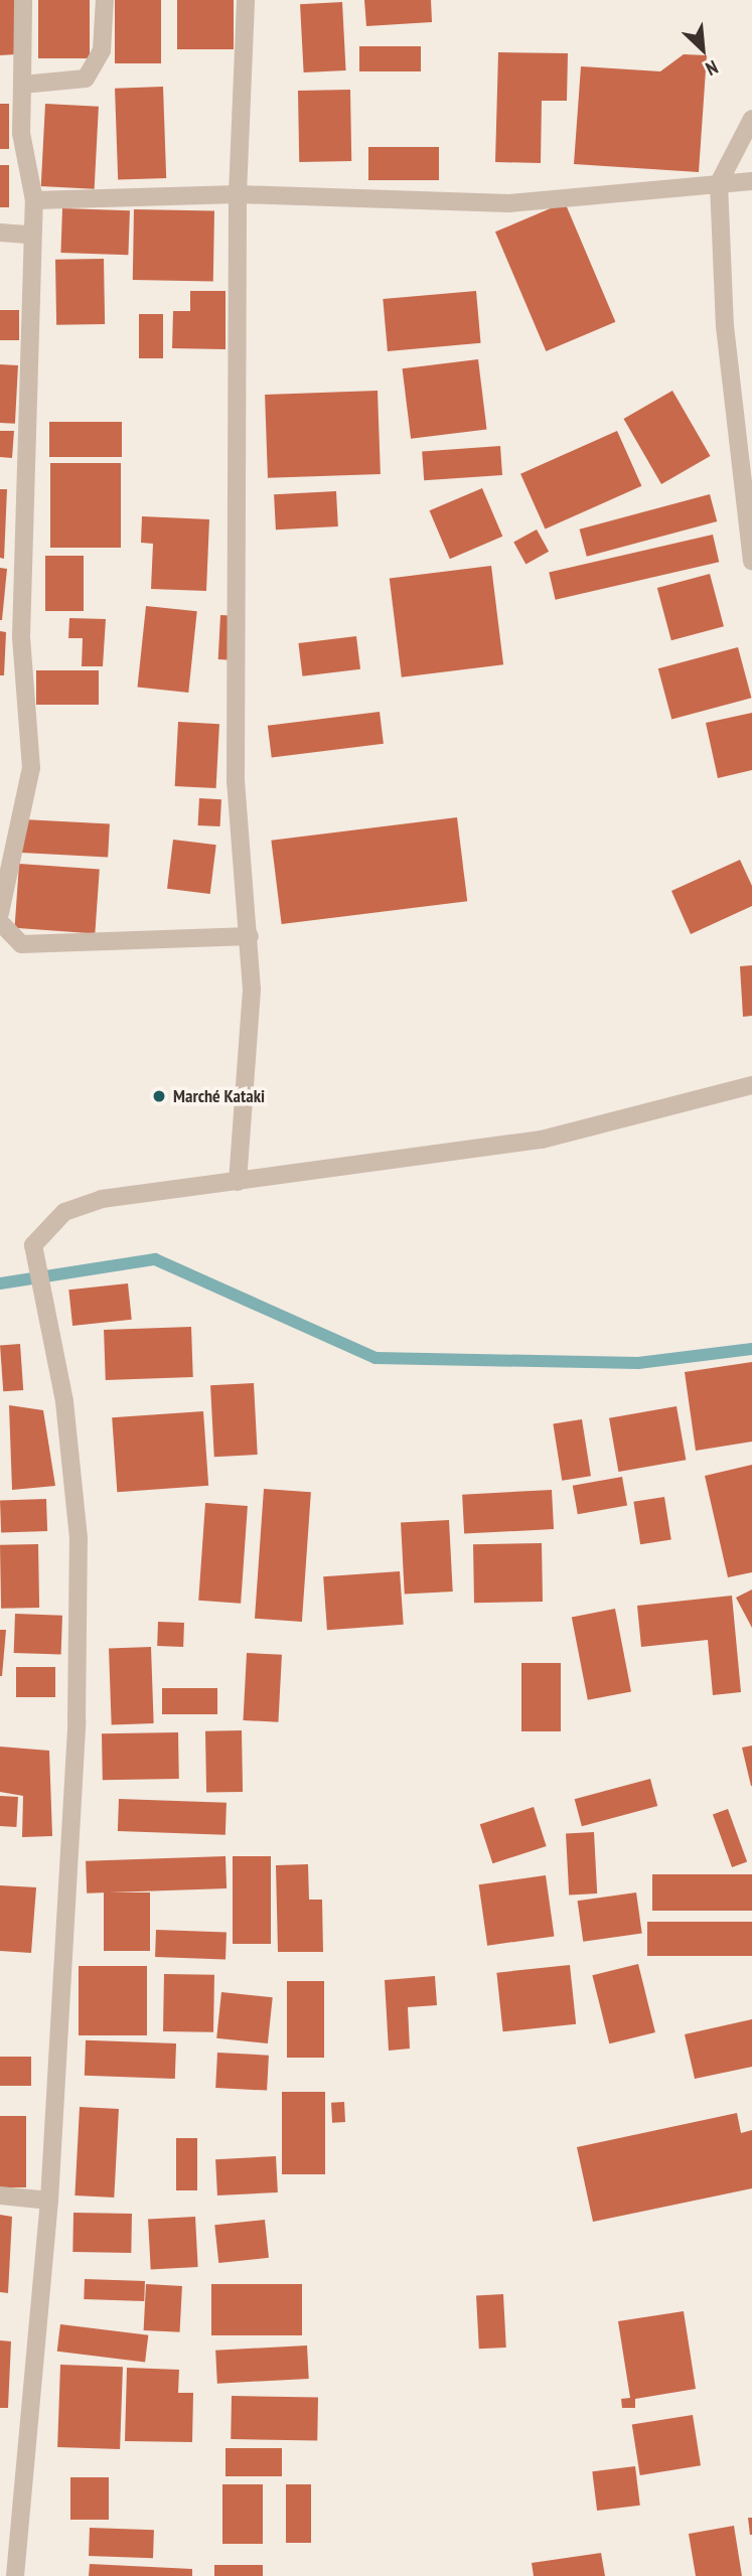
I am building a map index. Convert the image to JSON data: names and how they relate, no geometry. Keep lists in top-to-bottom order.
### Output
{
  "places": ["Marché Kataki"],
  "north": "bottom right"
}
